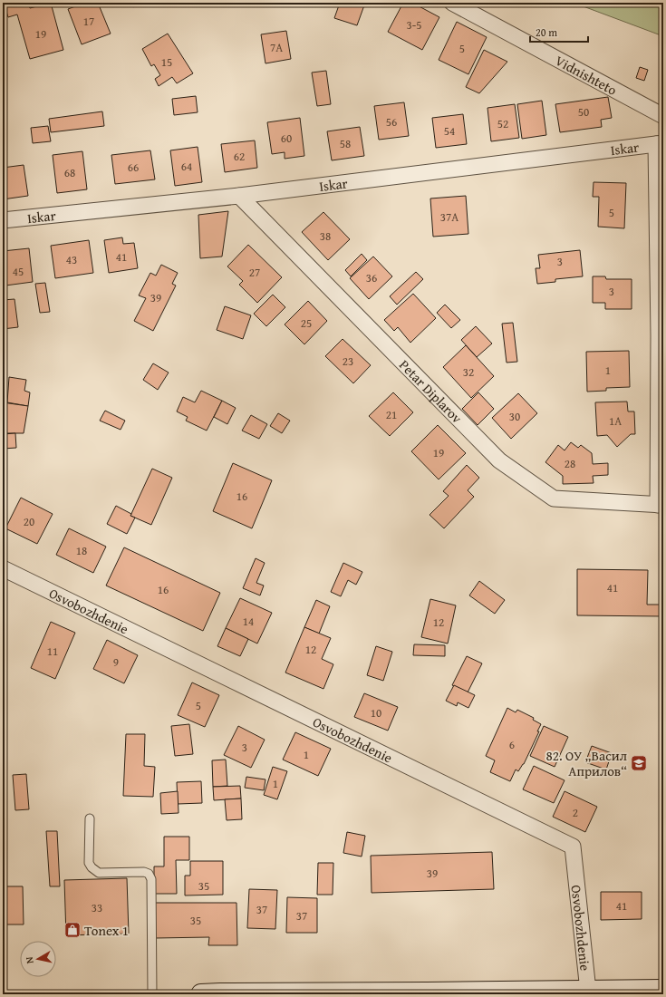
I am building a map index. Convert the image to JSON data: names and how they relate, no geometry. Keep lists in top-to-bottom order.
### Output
{
  "streets": {
    "street": [
      "Vidnishteto",
      "Iskar",
      "Petar Diplarov",
      "Osvobozhdenie"
    ]
  },
  "crossings": [
    ["Iskar", "Petar Diplarov"]
  ],
  "places": {
    "school or university": ["82. ОУ „Васил Априлов“"],
    "shop": ["Tonex 1"]
  },
  "house_numbers": [
    "17",
    "3-5",
    "19",
    "7А",
    "5",
    "15",
    "50",
    "56",
    "52",
    "54",
    "60",
    "58",
    "62",
    "64",
    "66",
    "68",
    "5",
    "37А",
    "38",
    "41",
    "43",
    "3",
    "45",
    "27",
    "36",
    "3",
    "39",
    "25",
    "23",
    "1",
    "32",
    "21",
    "30",
    "1А",
    "19",
    "28",
    "16",
    "20",
    "18",
    "41",
    "16",
    "14",
    "12",
    "12",
    "11",
    "9",
    "5",
    "10",
    "6",
    "3",
    "1",
    "1",
    "2",
    "39",
    "35",
    "41",
    "33",
    "37",
    "37",
    "35"
  ],
  "scale_bar": "20 m",
  "north": "left"
}
